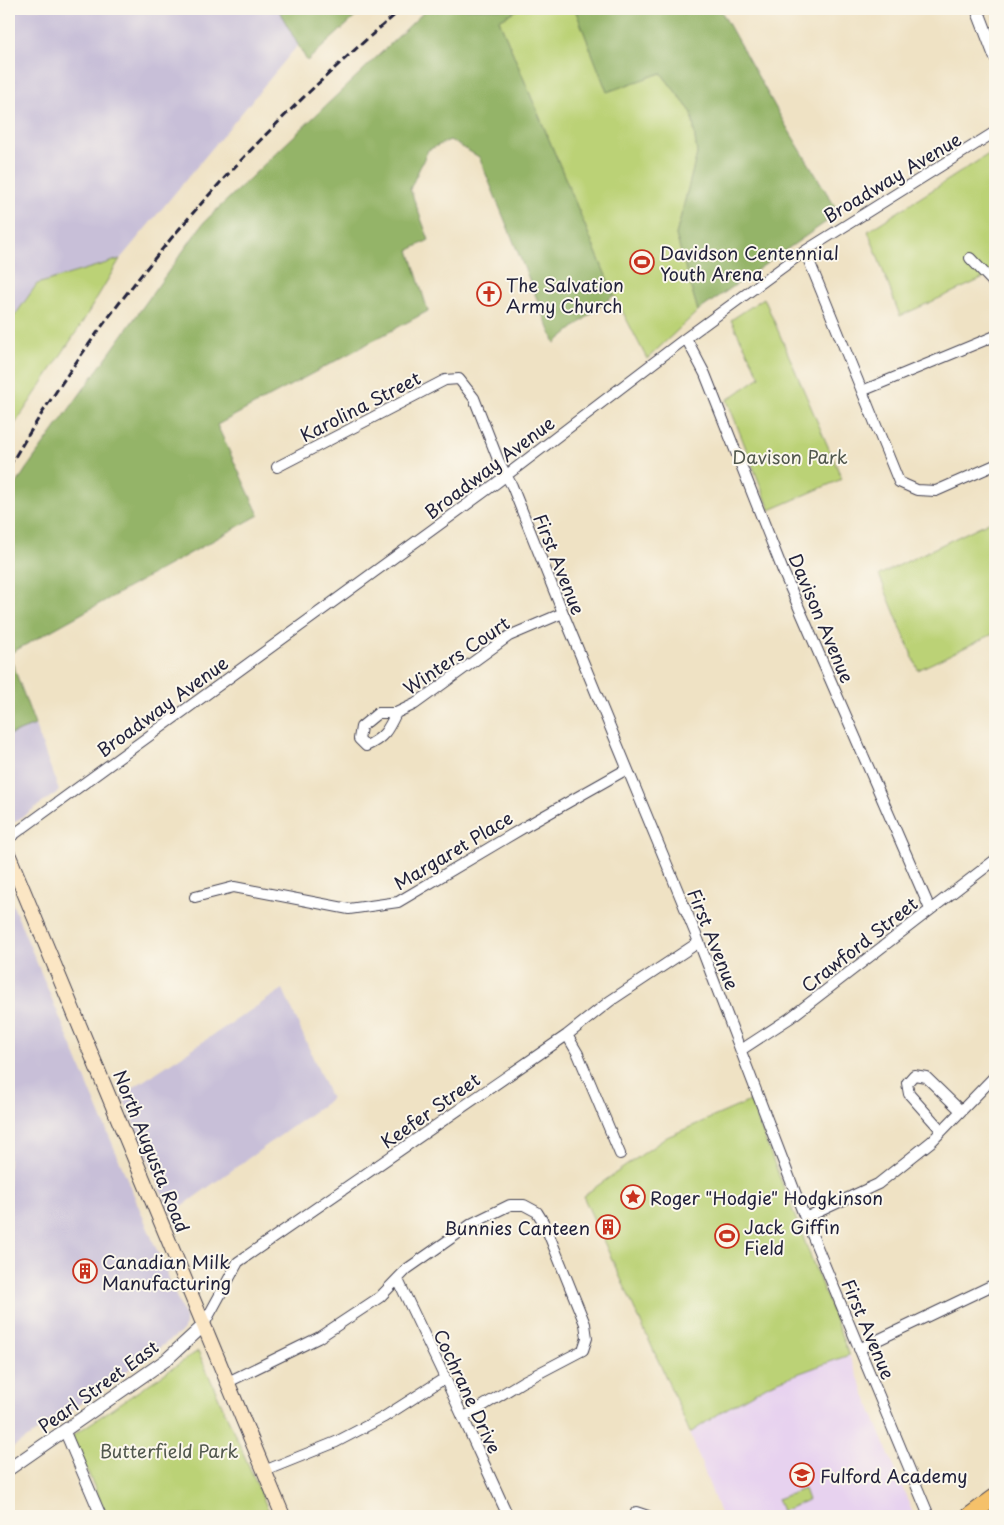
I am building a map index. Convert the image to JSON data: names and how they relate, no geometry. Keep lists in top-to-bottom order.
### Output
{
  "streets": {
    "main road": ["North Augusta Road"],
    "street": [
      "Broadway Avenue",
      "Karolina Street",
      "First Avenue",
      "Davison Avenue",
      "Winters Court",
      "Margaret Place",
      "Crawford Street",
      "Keefer Street",
      "Pearl Street East",
      "Cochrane Drive"
    ]
  },
  "crossings": [
    ["Broadway Avenue", "First Avenue"],
    ["Broadway Avenue", "Davison Avenue"],
    ["Karolina Street", "First Avenue"],
    ["First Avenue", "Winters Court"],
    ["First Avenue", "Margaret Place"],
    ["First Avenue", "Crawford Street"],
    ["First Avenue", "Keefer Street"],
    ["Davison Avenue", "Crawford Street"],
    ["Keefer Street", "North Augusta Road"],
    ["Keefer Street", "Pearl Street East"],
    ["North Augusta Road", "Pearl Street East"]
  ],
  "parks": ["Davison Park", "Butterfield Park"],
  "places": {
    "sports": ["Davidson Centennial Youth Arena", "Jack Giffin Field"],
    "church": ["The Salvation Army Church"],
    "place": ["Roger \"Hodgie\" Hodgkinson"],
    "building": ["Bunnies Canteen", "Canadian Milk Manufacturing"],
    "school or university": ["Fulford Academy"]
  }
}
